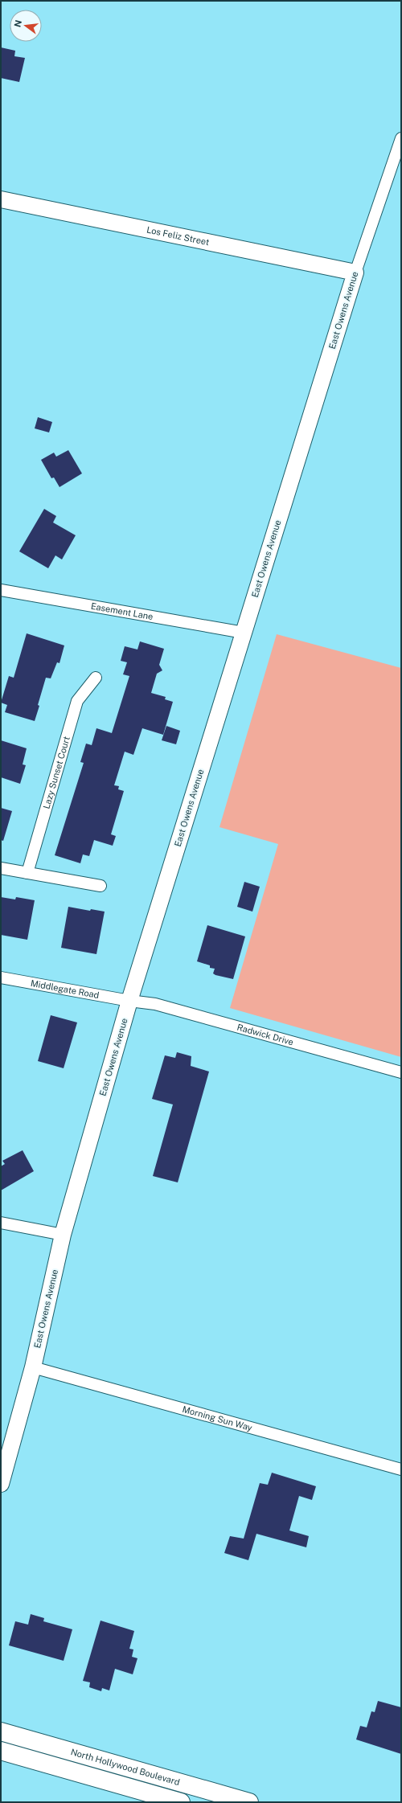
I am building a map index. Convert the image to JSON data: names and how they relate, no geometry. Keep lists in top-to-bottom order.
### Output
{
  "streets": {
    "main road": ["North Hollywood Boulevard"],
    "street": [
      "Los Feliz Street",
      "East Owens Avenue",
      "Easement Lane",
      "Lazy Sunset Court",
      "Middlegate Road",
      "Radwick Drive",
      "Morning Sun Way"
    ]
  },
  "crossings": [
    ["Los Feliz Street", "East Owens Avenue"],
    ["East Owens Avenue", "Easement Lane"],
    ["East Owens Avenue", "Middlegate Road"],
    ["East Owens Avenue", "Radwick Drive"],
    ["East Owens Avenue", "Morning Sun Way"],
    ["Middlegate Road", "Radwick Drive"]
  ],
  "north": "left"
}
